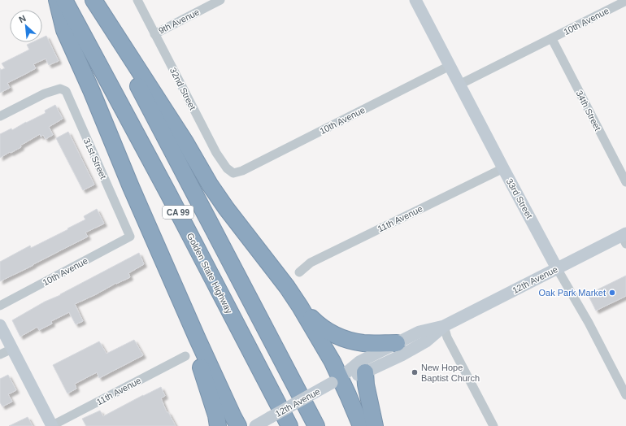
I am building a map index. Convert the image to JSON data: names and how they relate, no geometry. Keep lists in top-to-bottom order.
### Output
{
  "streets": {
    "highway": ["CA 99", "Golden State Highway"],
    "main road": ["33rd Street", "12th Avenue"],
    "street": [
      "9th Avenue",
      "10th Avenue",
      "32nd Street",
      "34th Street",
      "31st Street",
      "11th Avenue"
    ]
  },
  "crossings": [
    ["9th Avenue", "32nd Street"],
    ["10th Avenue", "32nd Street"],
    ["10th Avenue", "34th Street"],
    ["10th Avenue", "31st Street"],
    ["10th Avenue", "33rd Street"],
    ["33rd Street", "11th Avenue"],
    ["33rd Street", "12th Avenue"]
  ],
  "places": ["Oak Park Market", "New Hope Baptist Church"],
  "north": "top left"
}
